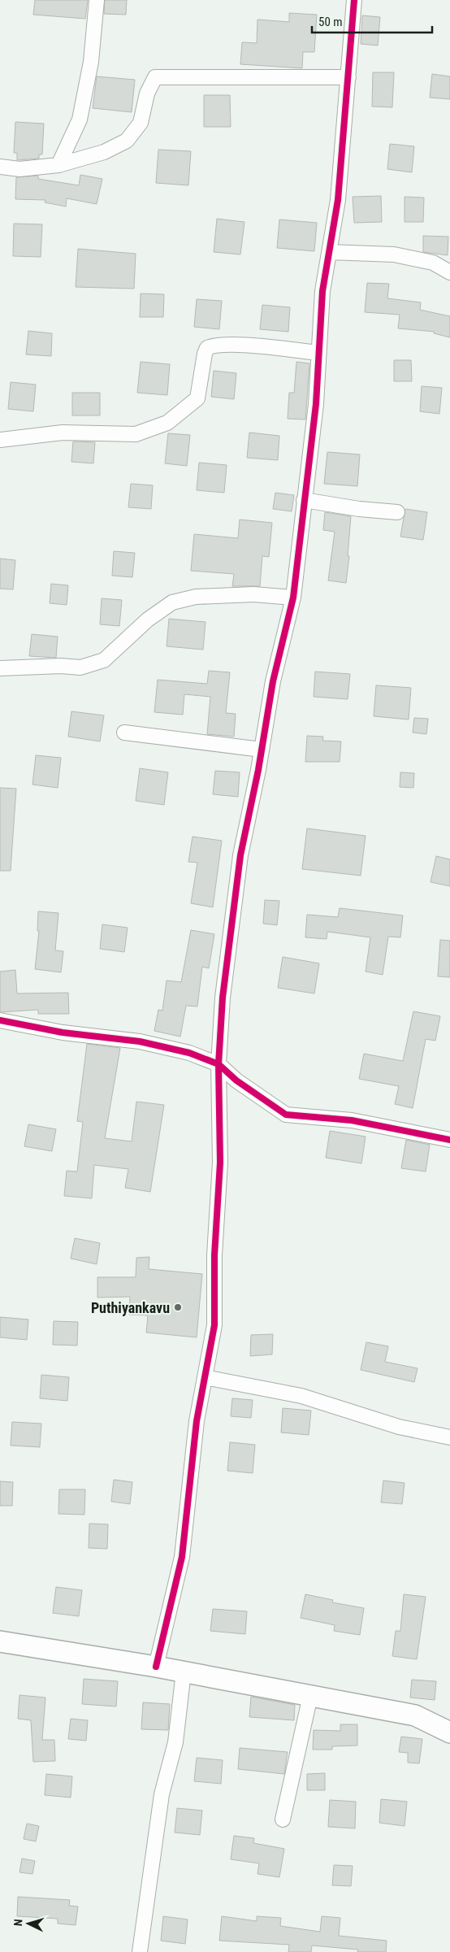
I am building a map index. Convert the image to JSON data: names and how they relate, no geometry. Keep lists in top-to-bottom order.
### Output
{
  "places": ["Puthiyankavu"],
  "scale_bar": "50 m",
  "north": "left"
}
